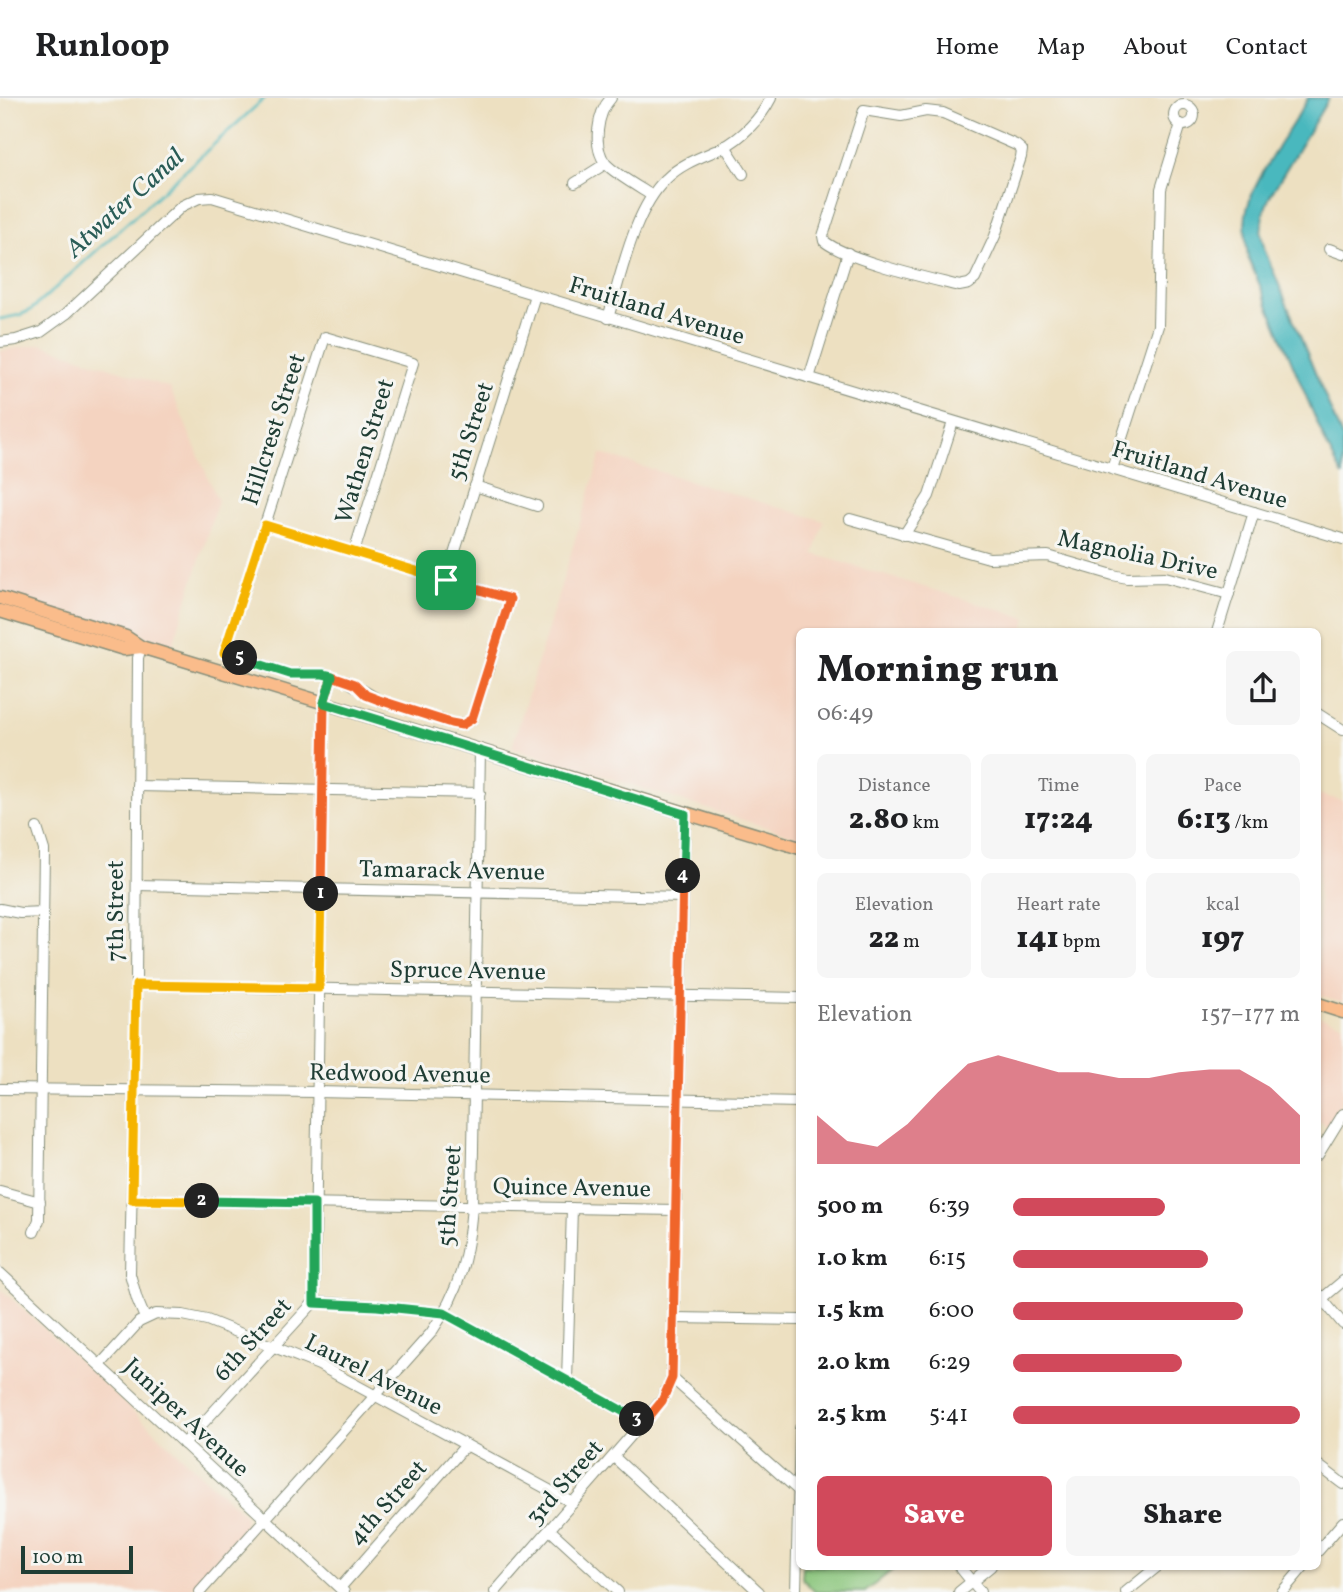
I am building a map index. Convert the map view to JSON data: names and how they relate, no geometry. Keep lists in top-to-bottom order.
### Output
{
  "streets": {
    "street": [
      "Fruitland Avenue",
      "Hillcrest Street",
      "5th Street",
      "Wathen Street",
      "Magnolia Drive",
      "Tamarack Avenue",
      "7th Street",
      "Spruce Avenue",
      "Redwood Avenue",
      "Quince Avenue",
      "6th Street",
      "Laurel Avenue",
      "Juniper Avenue",
      "3rd Street",
      "4th Street"
    ]
  },
  "crossings": [
    ["Fruitland Avenue", "5th Street"],
    ["Hillcrest Street", "Wathen Street"],
    ["Hillcrest Street", "6th Street"],
    ["5th Street", "Tamarack Avenue"],
    ["5th Street", "Spruce Avenue"],
    ["5th Street", "Redwood Avenue"],
    ["5th Street", "Quince Avenue"],
    ["5th Street", "Laurel Avenue"],
    ["5th Street", "Juniper Avenue"],
    ["Tamarack Avenue", "7th Street"],
    ["Tamarack Avenue", "6th Street"],
    ["Tamarack Avenue", "3rd Street"],
    ["7th Street", "Spruce Avenue"],
    ["7th Street", "Redwood Avenue"],
    ["7th Street", "Quince Avenue"],
    ["7th Street", "Laurel Avenue"],
    ["Spruce Avenue", "6th Street"],
    ["Spruce Avenue", "3rd Street"],
    ["Redwood Avenue", "6th Street"],
    ["Redwood Avenue", "3rd Street"],
    ["Quince Avenue", "6th Street"],
    ["Quince Avenue", "3rd Street"],
    ["6th Street", "Laurel Avenue"],
    ["6th Street", "Juniper Avenue"],
    ["Laurel Avenue", "3rd Street"],
    ["Laurel Avenue", "4th Street"],
    ["Juniper Avenue", "4th Street"]
  ],
  "water": ["Atwater Canal"],
  "scale_bar": "100 m",
  "page": {
    "header": "Runloop",
    "nav": [
      "Home",
      "Map",
      "About",
      "Contact"
    ],
    "heading": ["Morning run", "06:49"],
    "pins": [
      "5",
      "4",
      "1",
      "2",
      "3"
    ],
    "stats": [
      ["Distance", "2.80 km"],
      ["Time", "17:24"],
      ["Pace", "6:13 /km"],
      ["Elevation", "22 m"],
      ["Heart rate", "141 bpm"],
      ["kcal", "197"]
    ],
    "chart": ["Elevation", "157–177 m"],
    "list": [
      {
        "name": "500 m",
        "note": "6:39"
      },
      {
        "name": "1.0 km",
        "note": "6:15"
      },
      {
        "name": "1.5 km",
        "note": "6:00"
      },
      {
        "name": "2.0 km",
        "note": "6:29"
      },
      {
        "name": "2.5 km",
        "note": "5:41"
      }
    ],
    "buttons": ["Save", "Share"],
    "scale": "100 m"
  }
}
